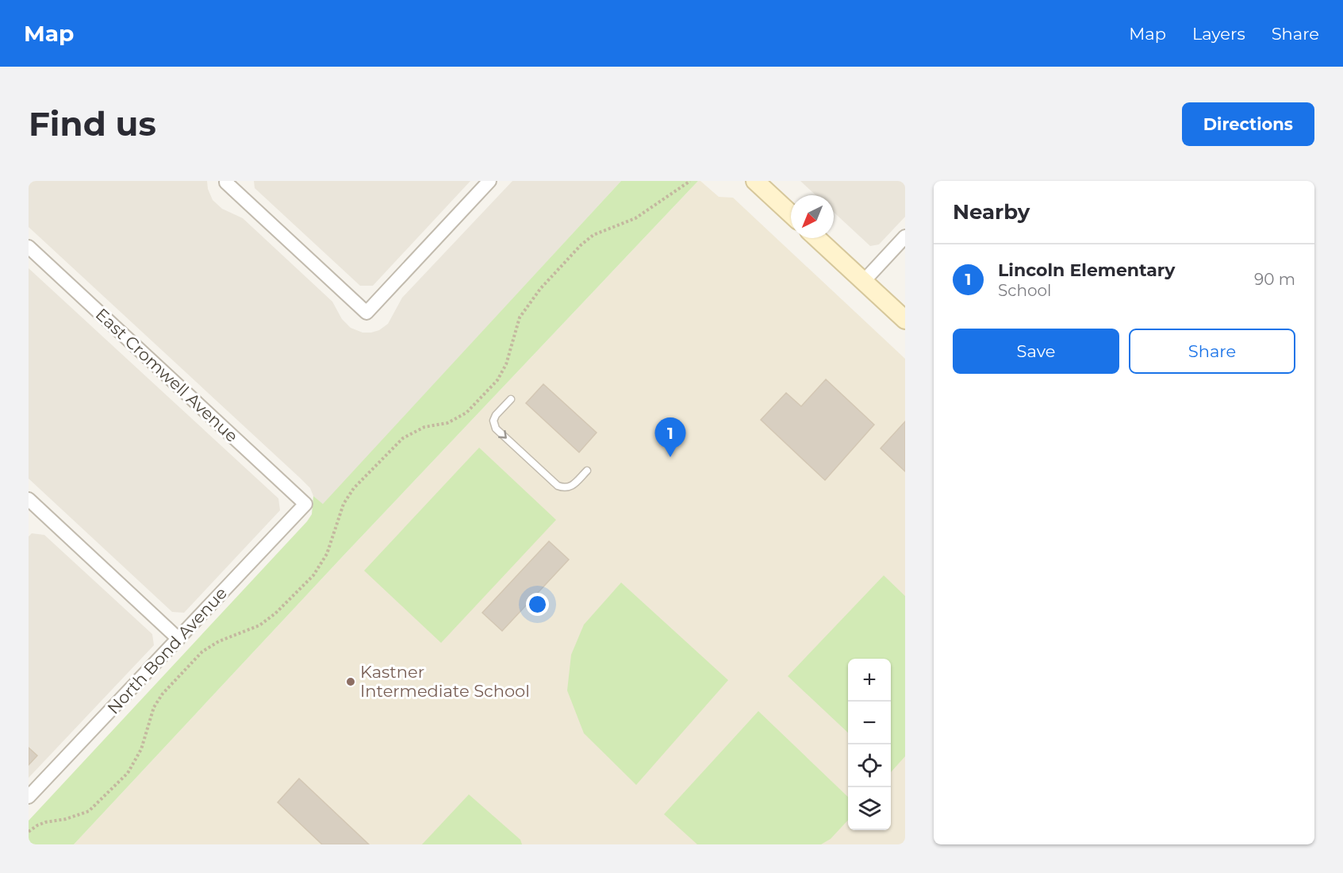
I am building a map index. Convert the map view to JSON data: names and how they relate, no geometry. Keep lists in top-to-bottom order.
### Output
{
  "streets": {
    "street": ["East Cromwell Avenue", "North Bond Avenue"]
  },
  "crossings": [
    ["East Cromwell Avenue", "North Bond Avenue"]
  ],
  "places": ["Kastner Intermediate School"],
  "north": "bottom left",
  "page": {
    "header": "Map",
    "nav": ["Map", "Layers", "Share"],
    "buttons": [
      "Directions",
      ["Save", "Share"]
    ],
    "title": "Find us",
    "heading": "Nearby",
    "list": [
      {
        "mark": "1",
        "name": "Lincoln Elementary",
        "note": "School",
        "value": "90 m"
      }
    ],
    "pins": "1",
    "map_buttons": ["+", "−"]
  }
}
